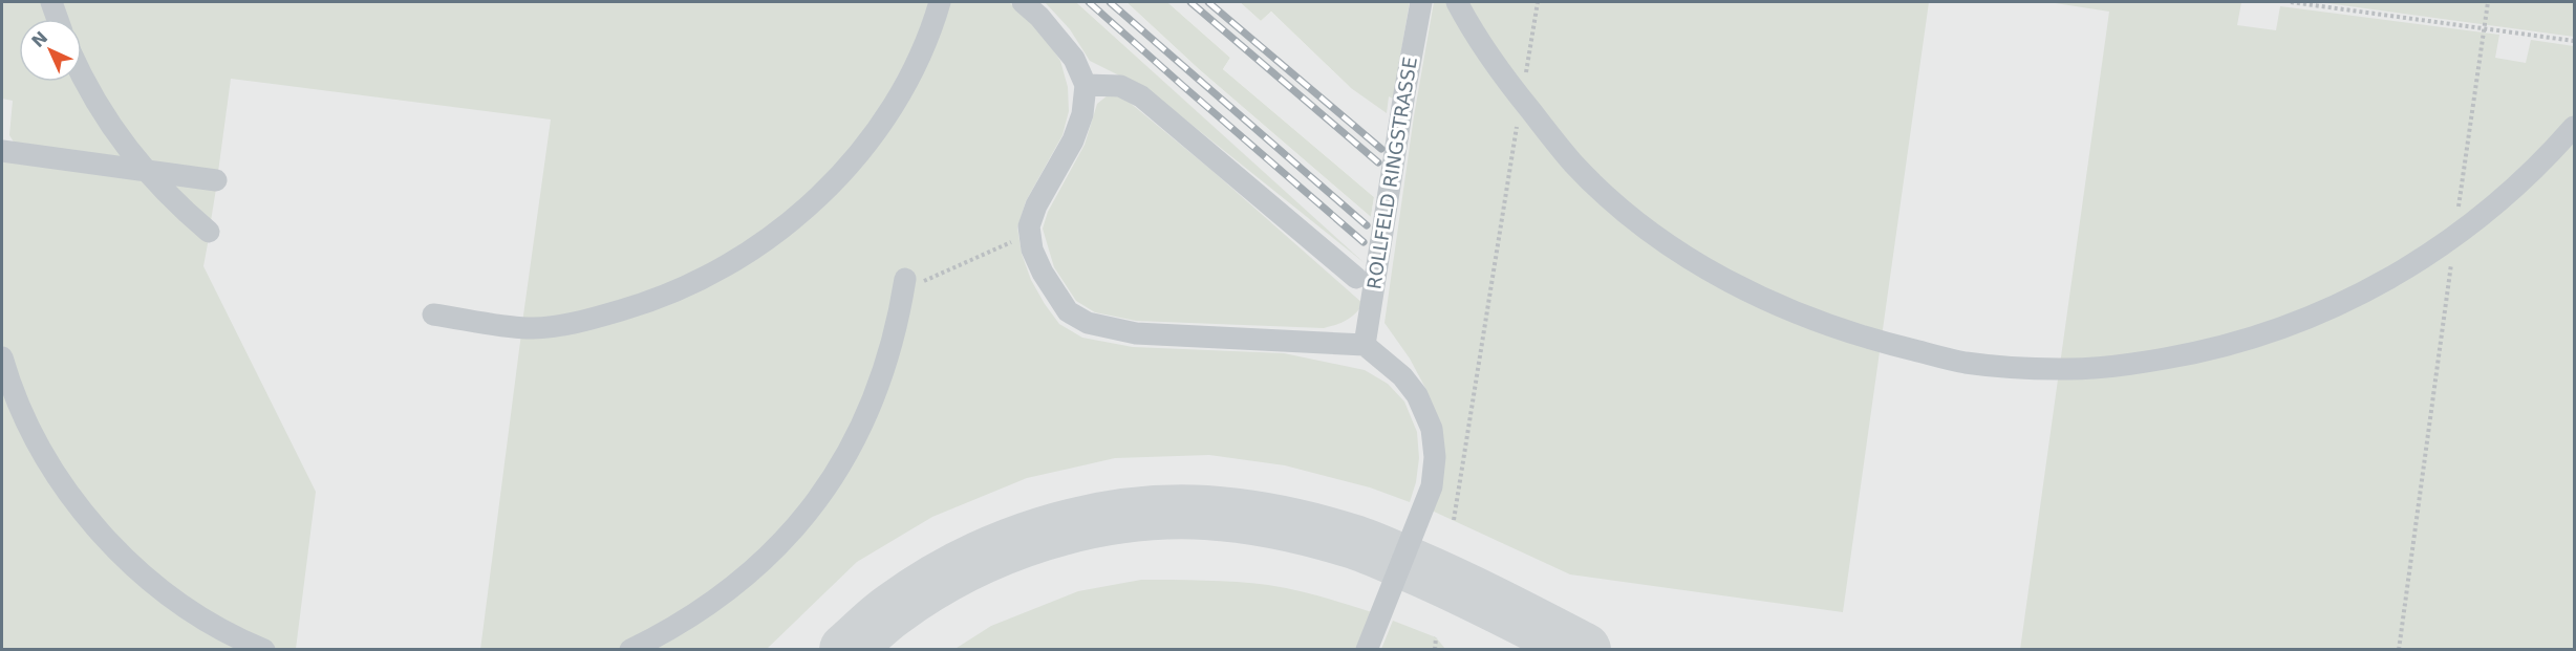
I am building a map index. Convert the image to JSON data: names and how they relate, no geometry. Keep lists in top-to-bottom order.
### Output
{
  "streets": {
    "lane": ["ROLLFELD RINGSTRASSE"]
  },
  "north": "top left"
}
